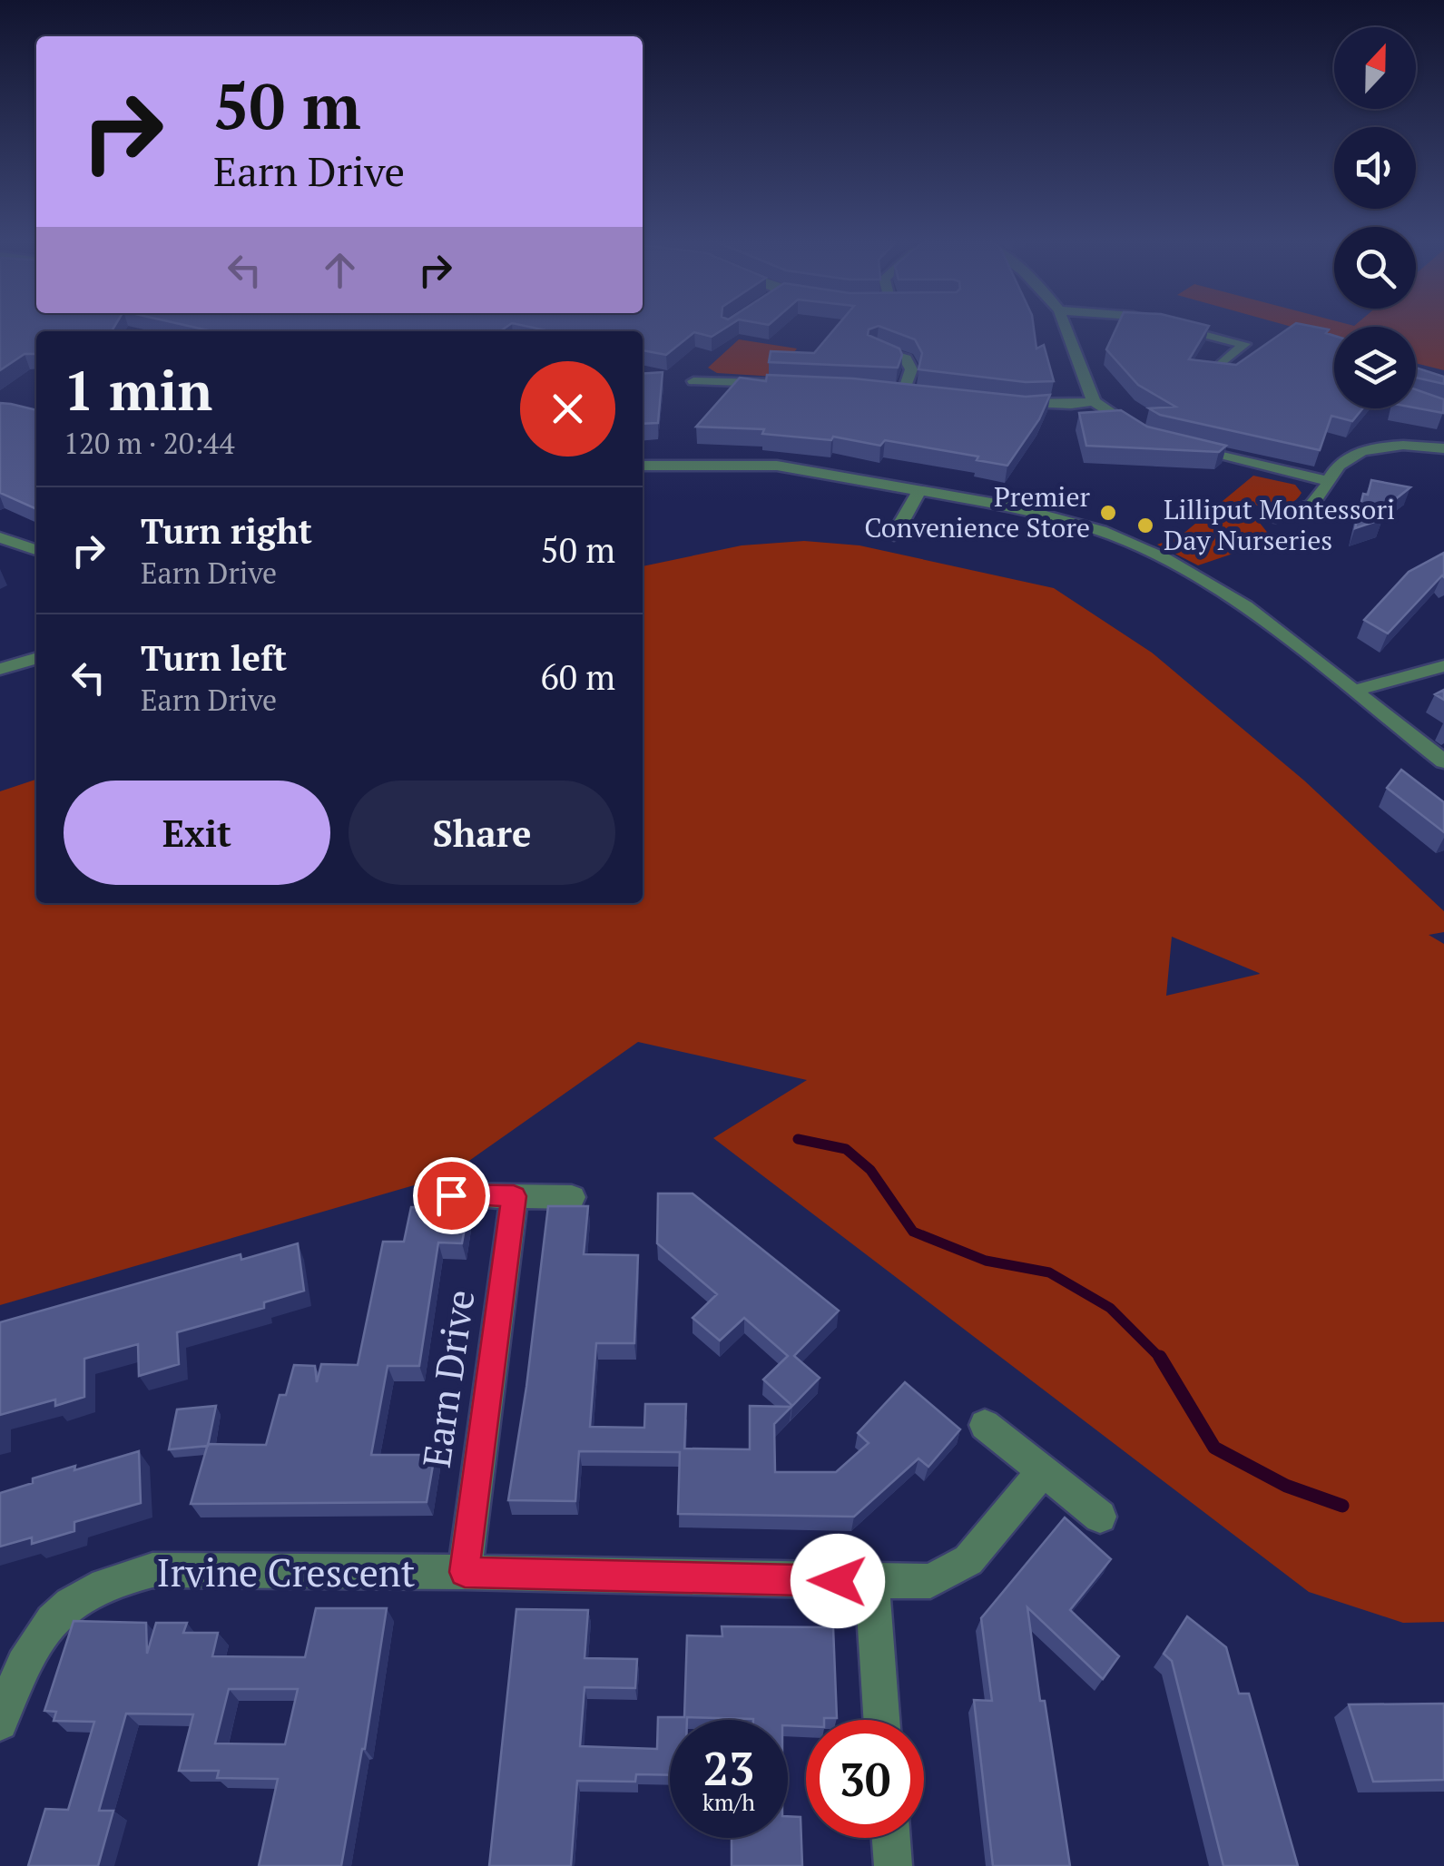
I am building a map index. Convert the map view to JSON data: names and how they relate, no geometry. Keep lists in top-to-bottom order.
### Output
{
  "streets": {
    "street": ["Earn Drive", "Irvine Crescent"]
  },
  "crossings": [
    ["Earn Drive", "Irvine Crescent"]
  ],
  "places": ["Premier Convenience Store", "Lilliput Montessori Day Nurseries"],
  "north": "top",
  "page": {
    "turn": ["50 m", "Earn Drive"],
    "heading": ["1 min", "120 m · 20:44"],
    "list": [
      {
        "name": "Turn right",
        "note": "Earn Drive",
        "value": "50 m"
      },
      {
        "name": "Turn left",
        "note": "Earn Drive",
        "value": "60 m"
      }
    ],
    "buttons": ["Exit", "Share"],
    "speed": "23 km/h",
    "limit": "30"
  }
}
